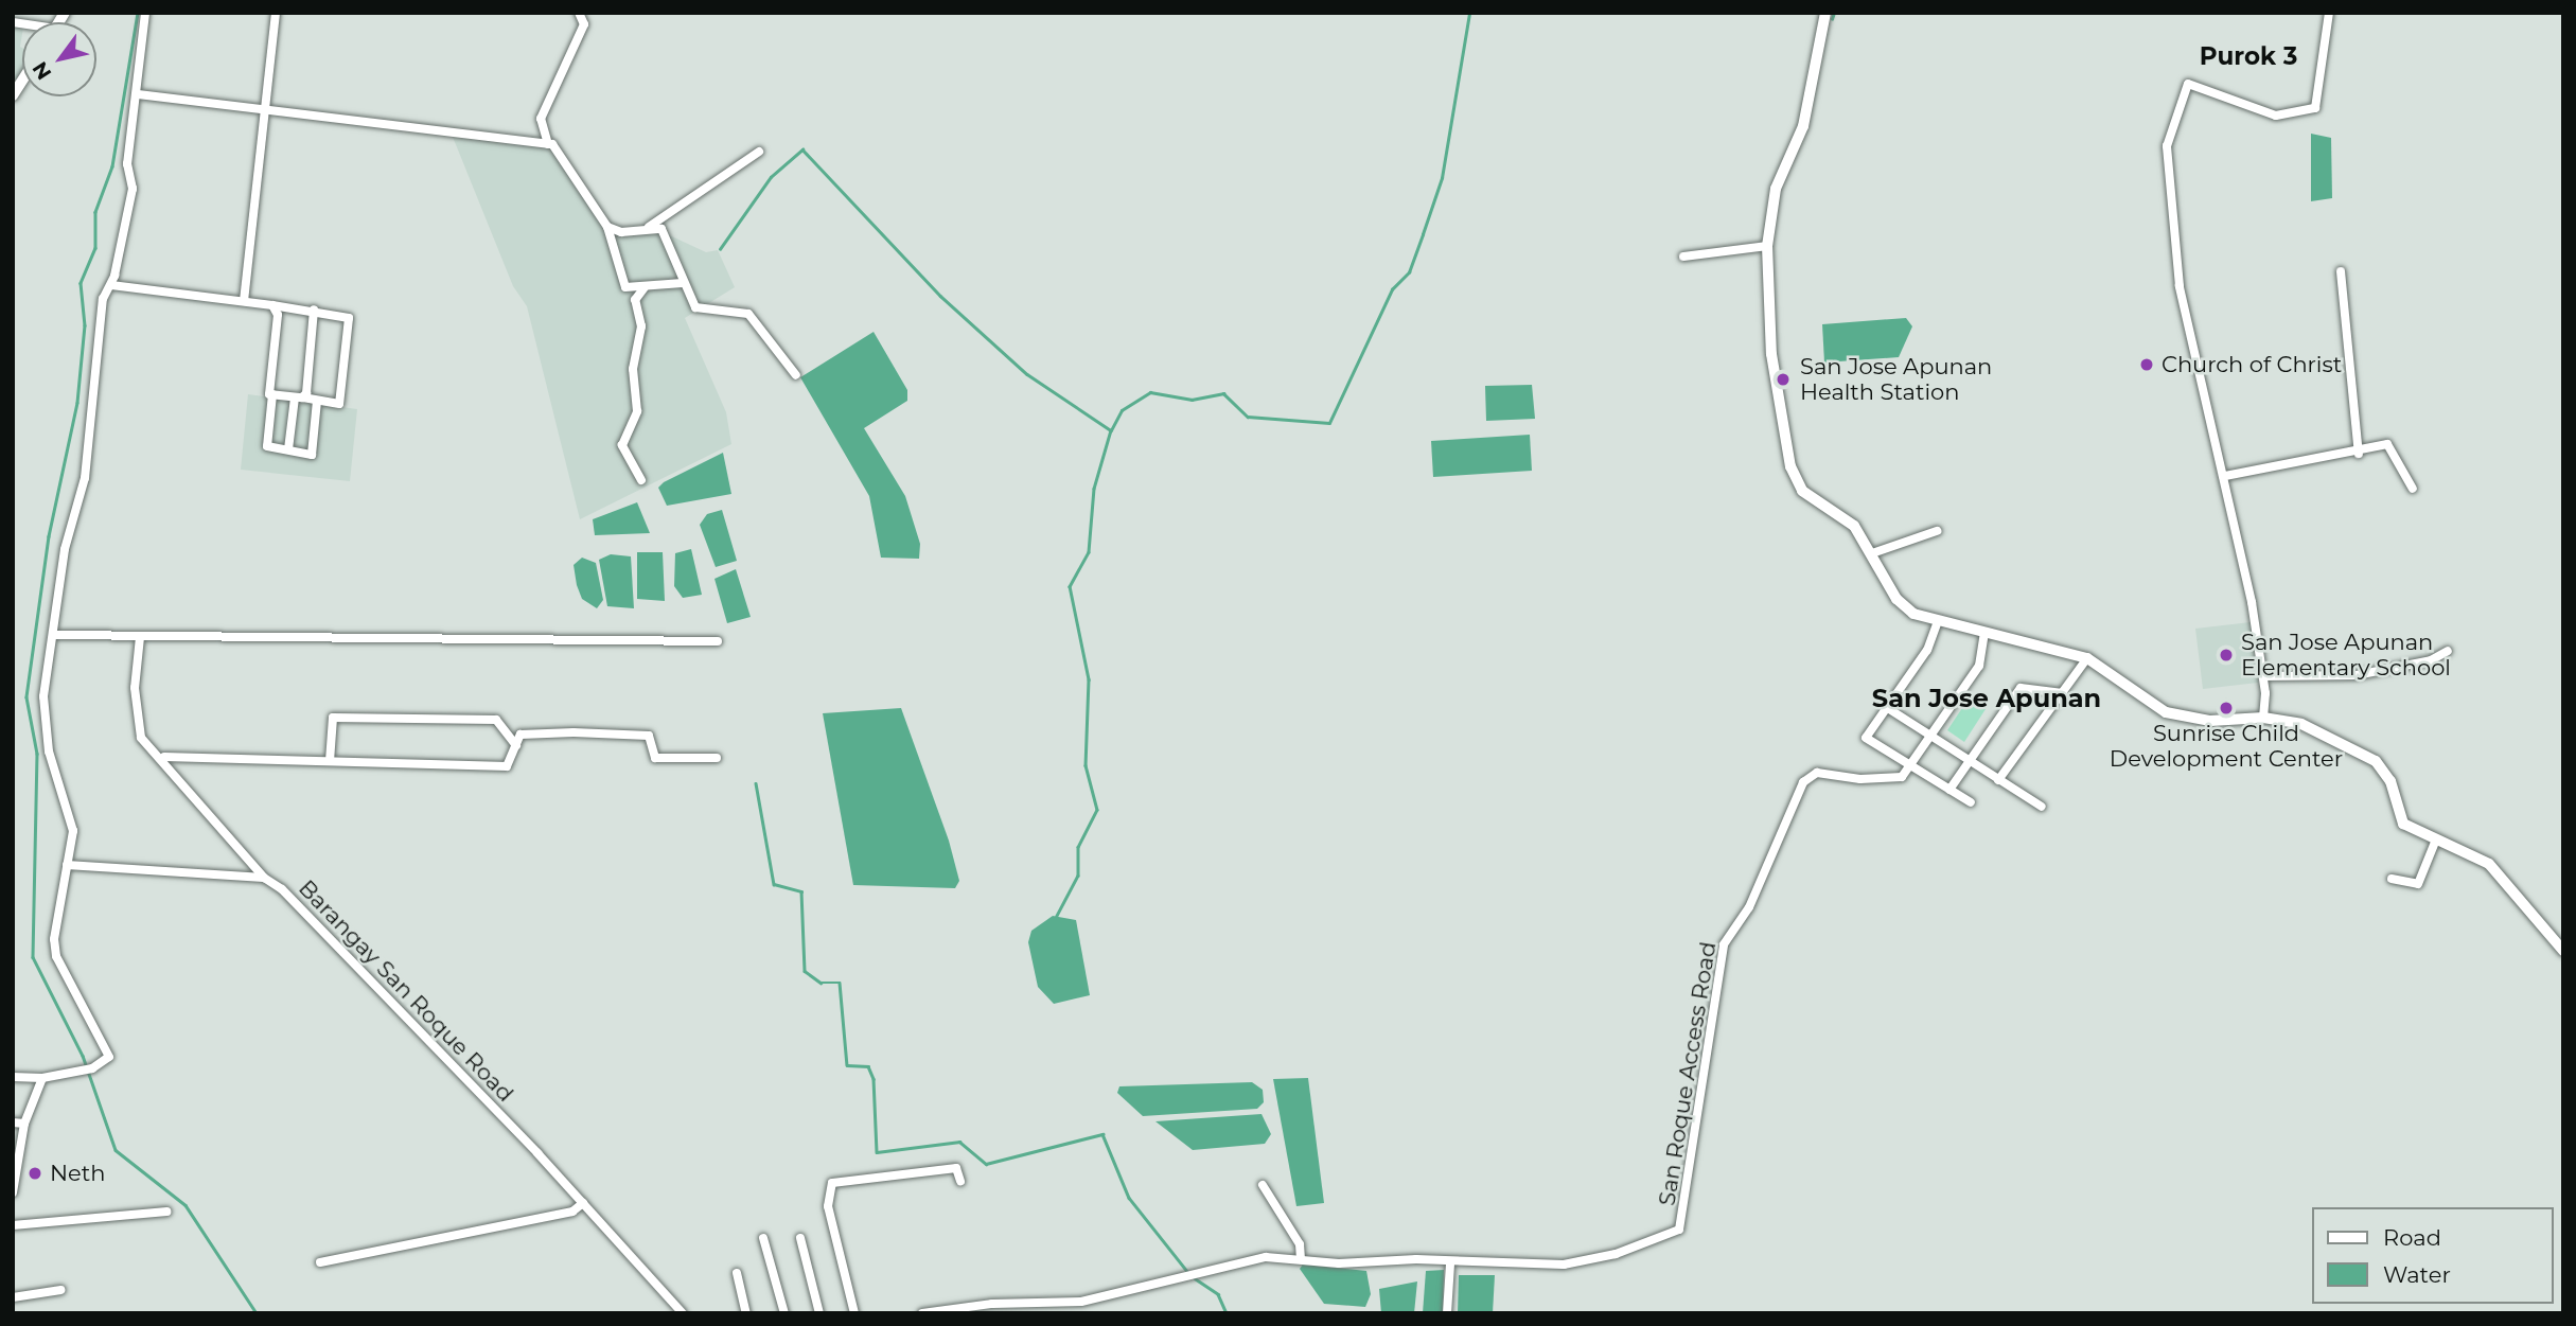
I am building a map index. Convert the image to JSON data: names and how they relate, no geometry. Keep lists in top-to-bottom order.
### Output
{
  "streets": {
    "street": ["Barangay San Roque Road", "San Roque Access Road"]
  },
  "districts": ["Purok 3", "San Jose Apunan"],
  "places": [
    "Church of Christ",
    "San Jose Apunan Health Station",
    "San Jose Apunan Elementary School",
    "Sunrise Child Development Center",
    "Neth"
  ],
  "legend": ["Road", "Water"],
  "north": "bottom left"
}
